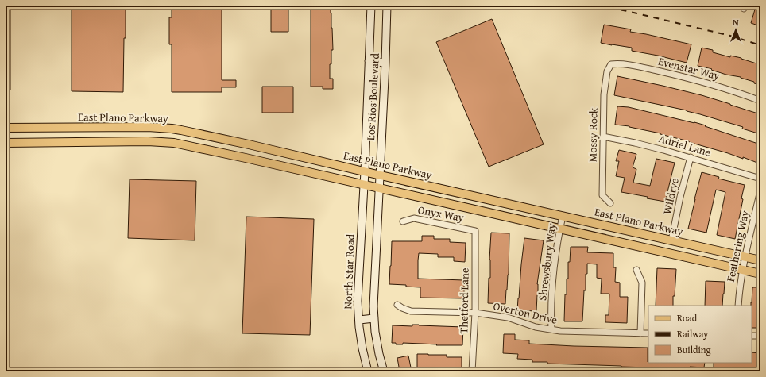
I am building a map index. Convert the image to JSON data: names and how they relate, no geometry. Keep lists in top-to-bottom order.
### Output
{
  "streets": {
    "main road": ["Los Rios Boulevard", "East Plano Parkway", "North Star Road"],
    "street": [
      "Evenstar Way",
      "Mossy Rock",
      "Adriel Lane",
      "Wildrye",
      "Onyx Way",
      "Feathering Way",
      "Shrewsbury Way",
      "Thetford Lane",
      "Overton Drive"
    ]
  },
  "crossings": [
    ["Evenstar Way", "Mossy Rock"],
    ["Los Rios Boulevard", "East Plano Parkway"],
    ["Los Rios Boulevard", "North Star Road"],
    ["East Plano Parkway", "Wildrye"],
    ["East Plano Parkway", "Feathering Way"],
    ["East Plano Parkway", "Shrewsbury Way"],
    ["East Plano Parkway", "North Star Road"],
    ["Mossy Rock", "Adriel Lane"],
    ["Adriel Lane", "Wildrye"],
    ["Onyx Way", "Thetford Lane"],
    ["Shrewsbury Way", "Overton Drive"],
    ["Thetford Lane", "Overton Drive"]
  ],
  "legend": ["Road", "Railway", "Building"],
  "north": "top"
}
